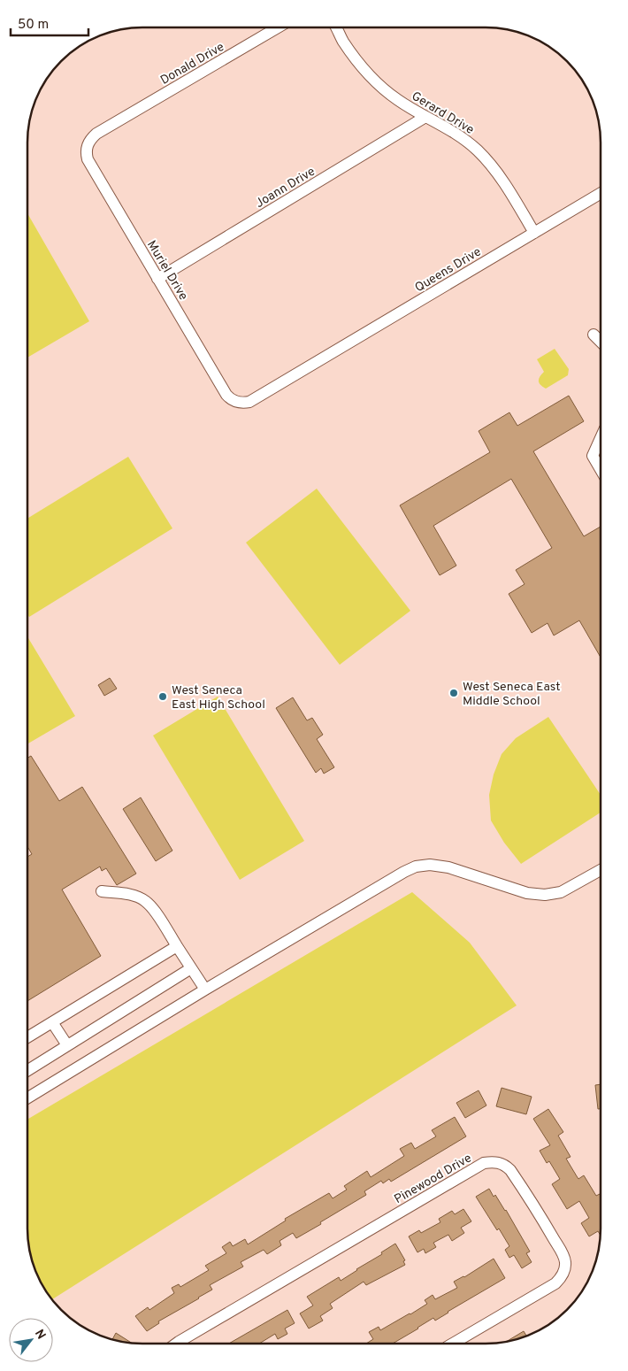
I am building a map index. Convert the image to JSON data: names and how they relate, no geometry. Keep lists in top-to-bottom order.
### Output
{
  "streets": {
    "street": [
      "Donald Drive",
      "Gerard Drive",
      "Joann Drive",
      "Queens Drive",
      "Muriel Drive",
      "Pinewood Drive"
    ]
  },
  "crossings": [
    ["Donald Drive", "Muriel Drive"],
    ["Gerard Drive", "Joann Drive"],
    ["Gerard Drive", "Queens Drive"],
    ["Joann Drive", "Muriel Drive"],
    ["Queens Drive", "Muriel Drive"]
  ],
  "places": ["West Seneca East Middle School", "West Seneca East High School"],
  "scale_bar": "50 m",
  "north": "top right"
}
